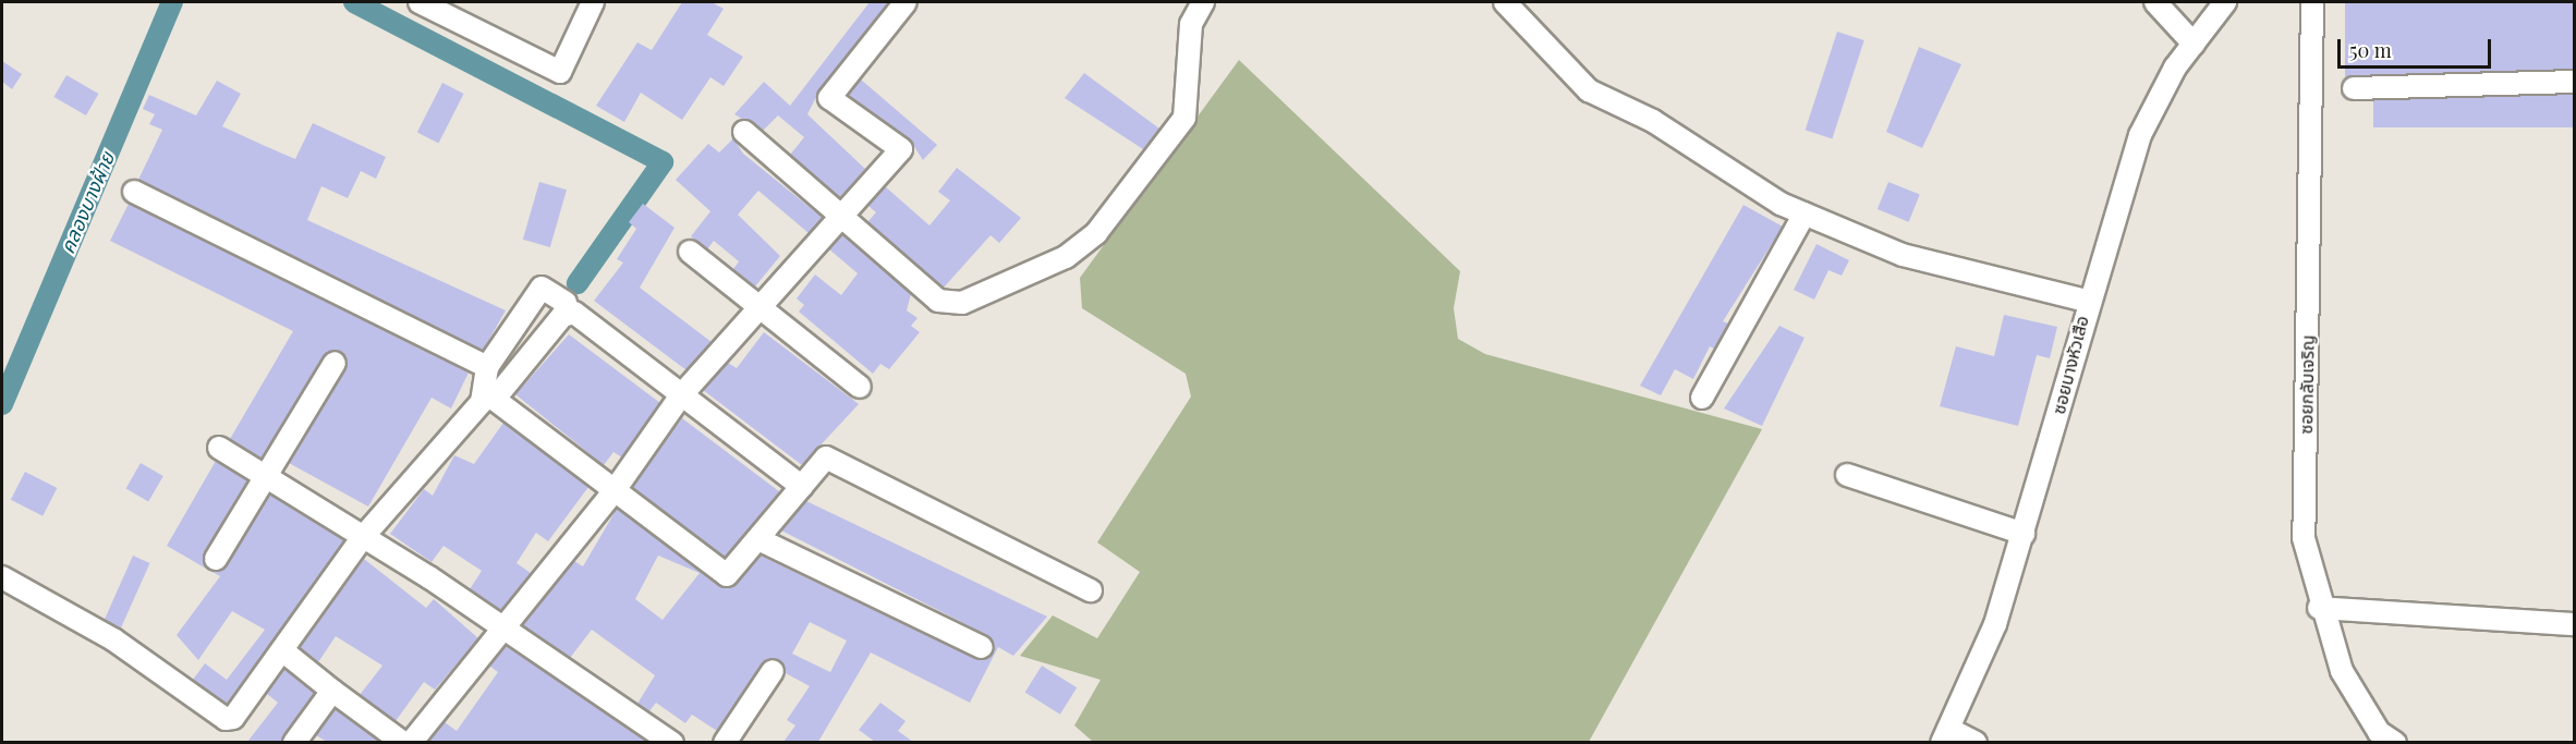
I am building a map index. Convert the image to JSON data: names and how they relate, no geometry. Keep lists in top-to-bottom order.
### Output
{
  "streets": {
    "street": ["ซอยบางหัวเสือ", "ซอยกลับเจริญ"]
  },
  "water": ["คลองบางฝ้าย"],
  "scale_bar": "50 m"
}
